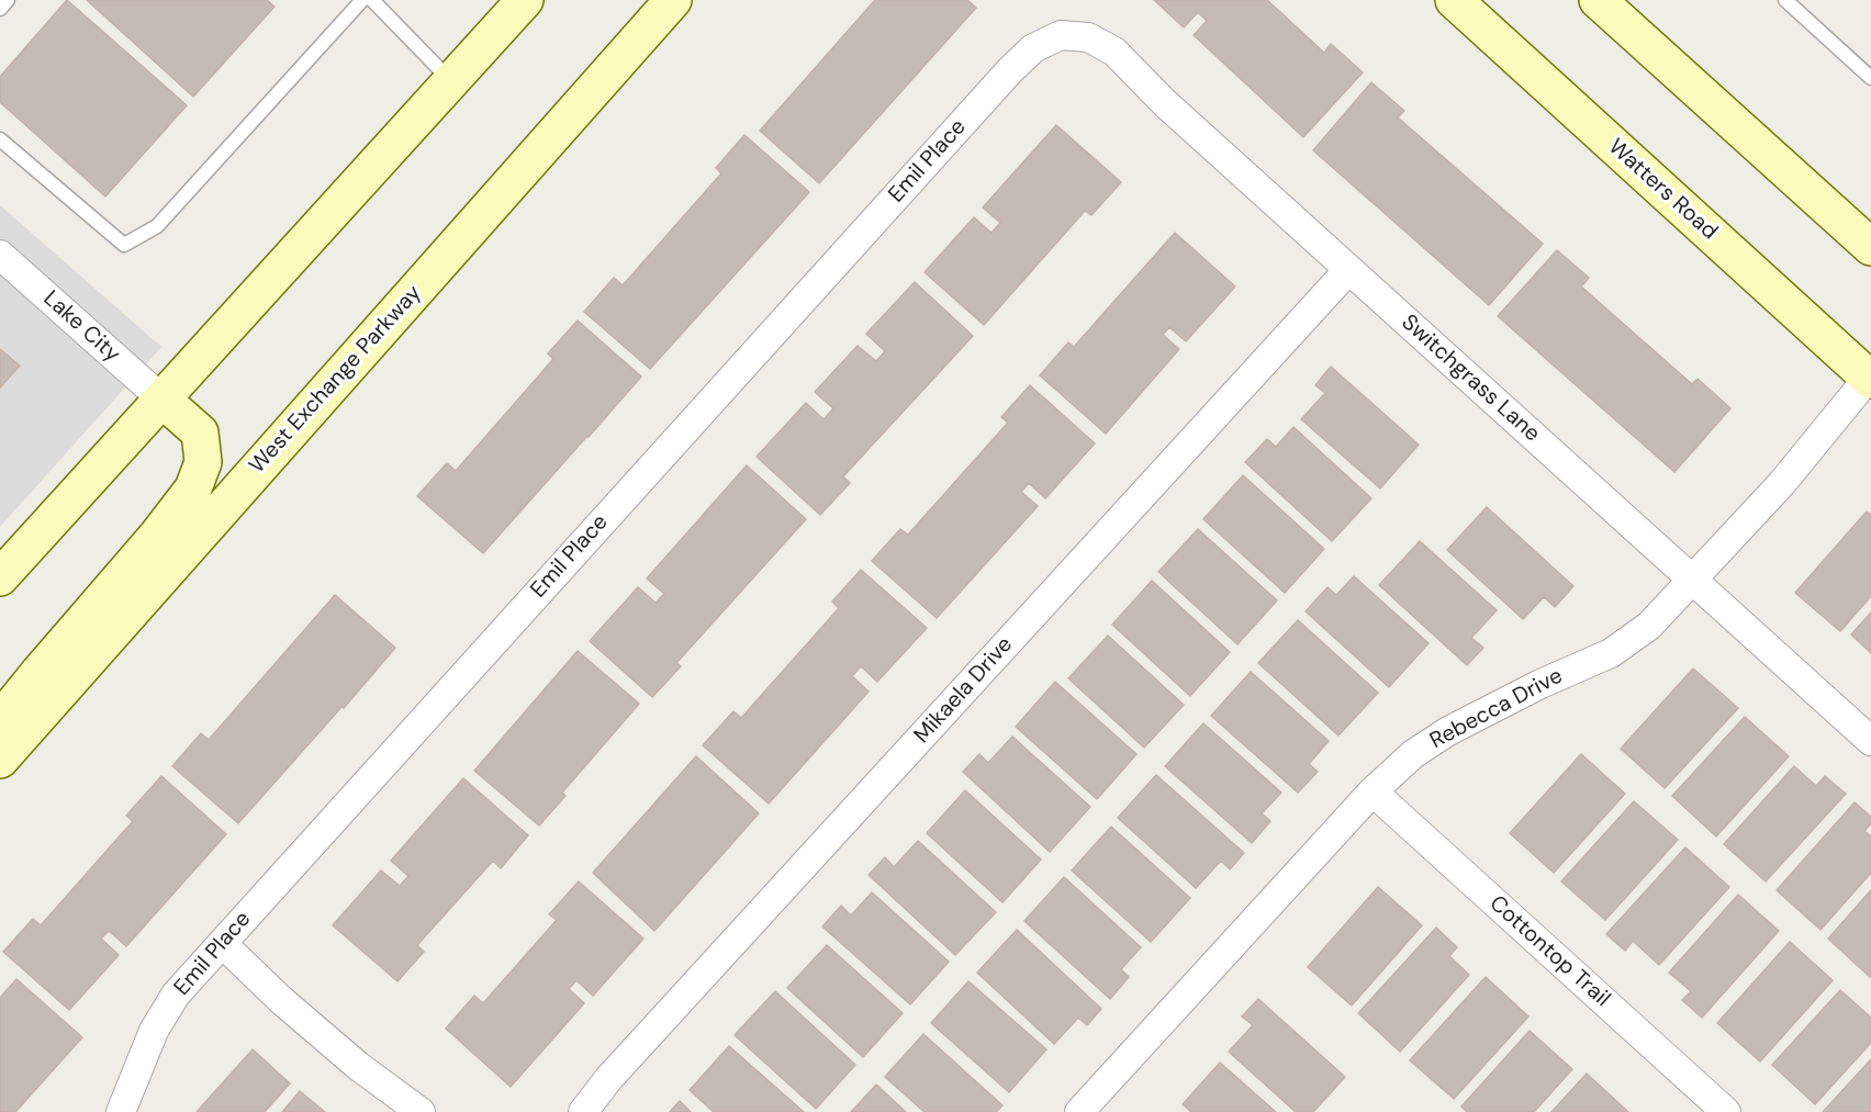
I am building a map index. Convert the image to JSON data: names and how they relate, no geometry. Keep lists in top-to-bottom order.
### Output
{
  "streets": {
    "main road": ["Watters Road", "West Exchange Parkway"],
    "street": [
      "Emil Place",
      "Lake City",
      "Switchgrass Lane",
      "Mikaela Drive",
      "Rebecca Drive",
      "Cottontop Trail"
    ]
  },
  "crossings": [
    ["Emil Place", "Switchgrass Lane"],
    ["Watters Road", "Rebecca Drive"],
    ["Switchgrass Lane", "Mikaela Drive"],
    ["Switchgrass Lane", "Rebecca Drive"],
    ["Rebecca Drive", "Cottontop Trail"]
  ]
}
